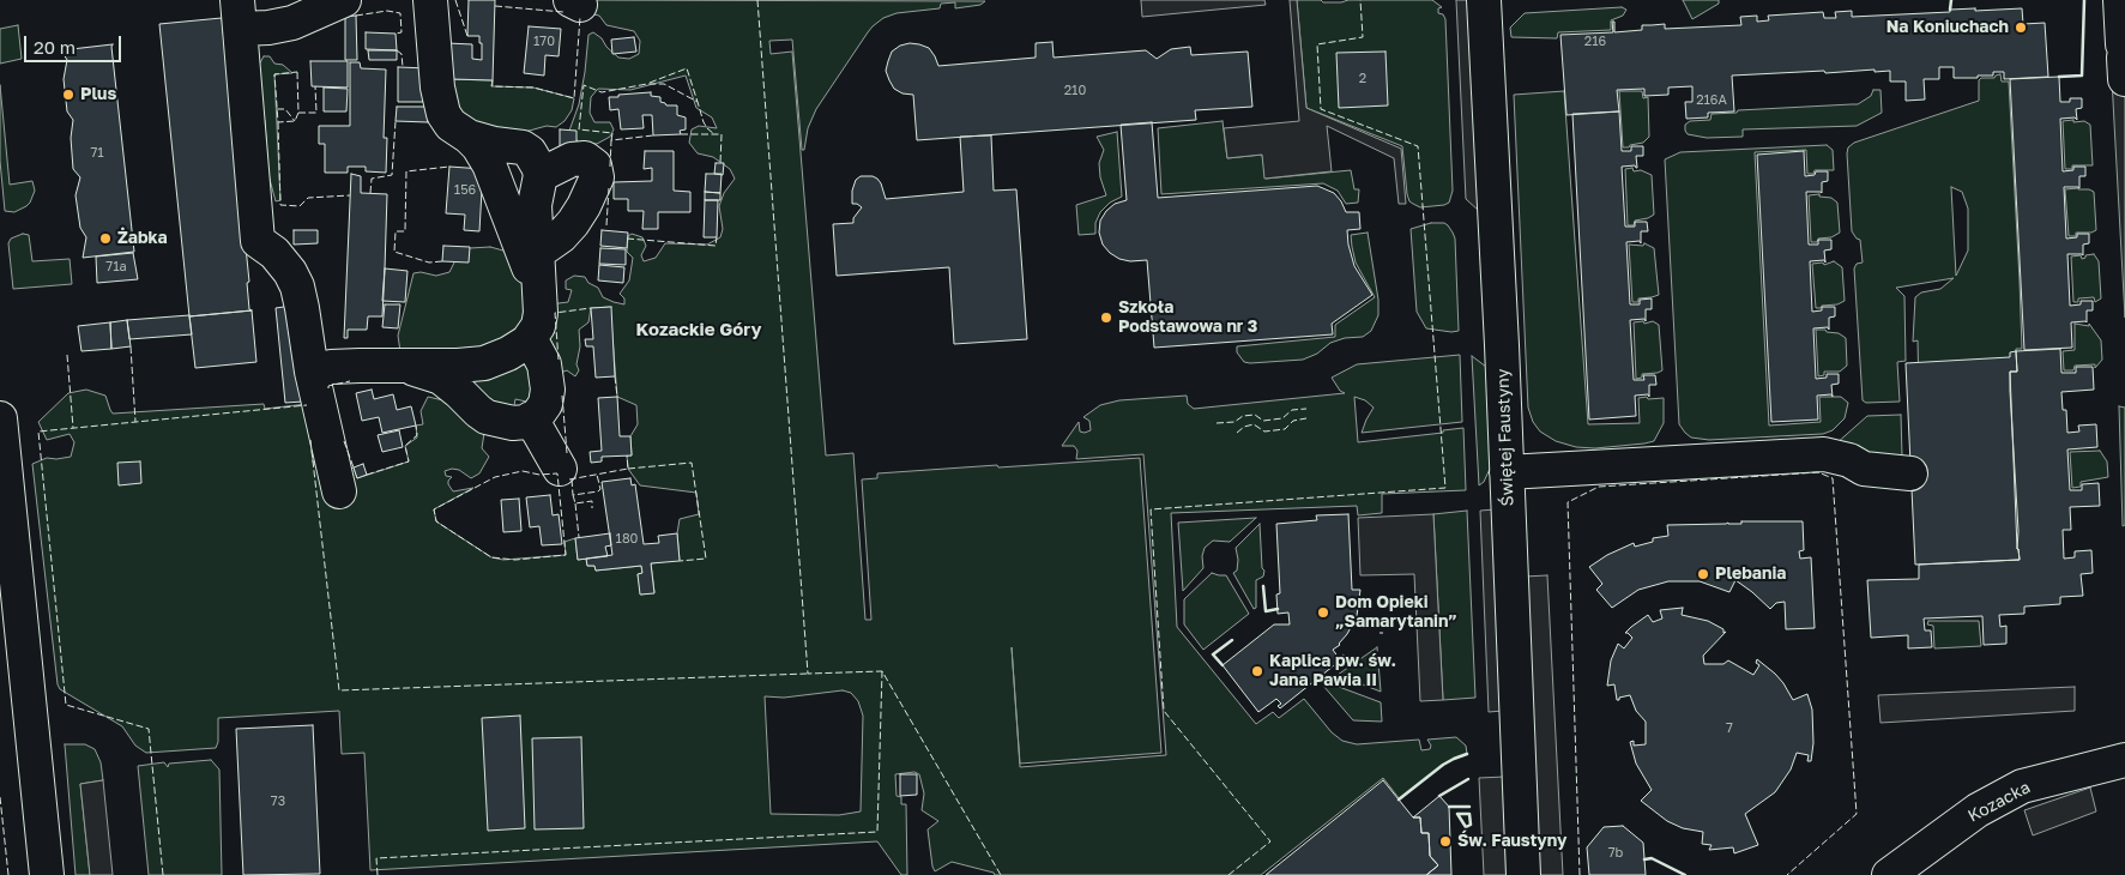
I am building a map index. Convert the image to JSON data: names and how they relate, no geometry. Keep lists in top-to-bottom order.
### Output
{
  "streets": {
    "street": ["Świętej Faustyny", "Kozacka"]
  },
  "districts": ["Kozackie Góry"],
  "places": [
    "Na Koniuchach",
    "Plus",
    "Żabka",
    "Szkoła Podstawowa nr 3",
    "Plebania",
    "Dom Opieki „Samarytanin”",
    "Kaplica pw. św. Jana Pawia II",
    "Św. Faustyny"
  ],
  "house_numbers": [
    "170",
    "216",
    "2",
    "210",
    "216A",
    "71",
    "156",
    "71a",
    "180",
    "7",
    "73",
    "7b"
  ],
  "scale_bar": "20 m"
}
